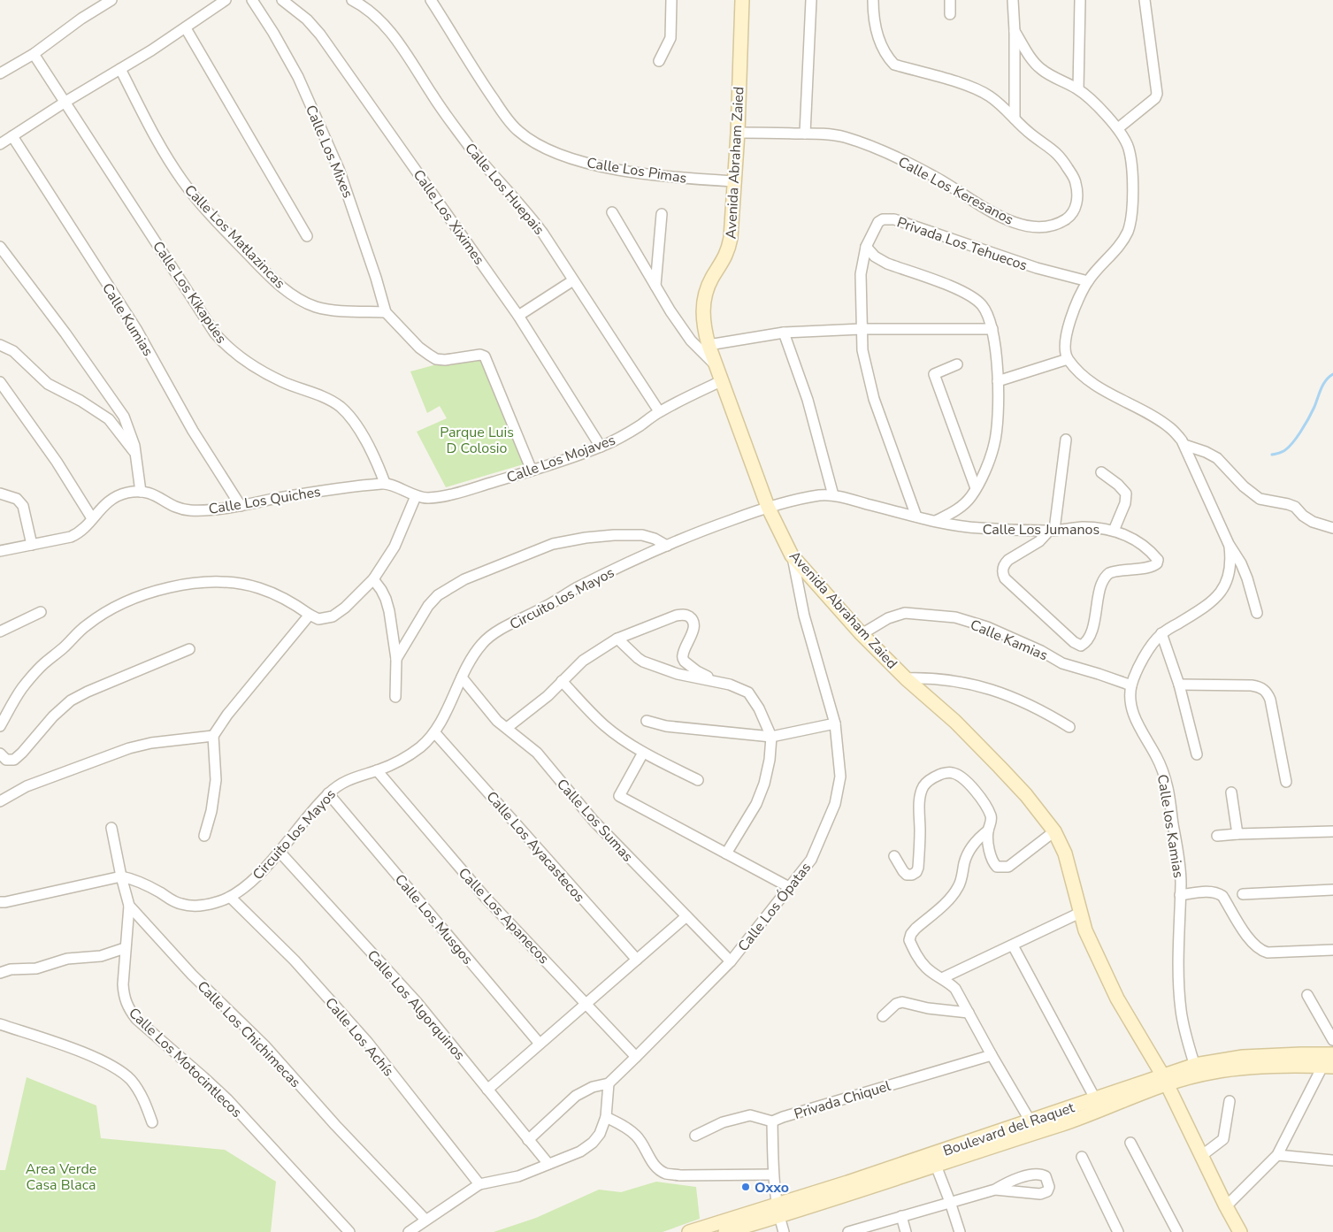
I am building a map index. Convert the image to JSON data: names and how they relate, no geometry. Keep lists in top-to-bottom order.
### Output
{
  "streets": {
    "street": [
      "Calle Los Mixes",
      "Avenida Abraham Zaied",
      "Calle Los Pimas",
      "Calle Los Huepais",
      "Calle Los Keresanos",
      "Calle Los Xiximes",
      "Calle Los Matlazincas",
      "Privada Los Tehuecos",
      "Calle Los Kikapúes",
      "Calle Kumias",
      "Calle Los Mojaves",
      "Calle Los Quiches",
      "Calle Los Jumanos",
      "Circuito los Mayos",
      "Calle Kamias",
      "Calle Los Sumas",
      "Calle los Kamias",
      "Calle Los Ayacastecos",
      "Calle Los Ópatas",
      "Calle Los Apanecos",
      "Calle Los Musgos",
      "Calle Los Algorquinos",
      "Calle Los Chichimecas",
      "Calle Los Achís",
      "Calle Los Motocintlecos",
      "Privada Chiquel",
      "Boulevard del Raquet"
    ]
  },
  "crossings": [
    ["Calle Los Mixes", "Calle Los Matlazincas"],
    ["Avenida Abraham Zaied", "Calle Los Pimas"],
    ["Avenida Abraham Zaied", "Calle Los Keresanos"],
    ["Avenida Abraham Zaied", "Calle Los Mojaves"],
    ["Avenida Abraham Zaied", "Calle Los Jumanos"],
    ["Avenida Abraham Zaied", "Circuito los Mayos"],
    ["Avenida Abraham Zaied", "Calle Kamias"],
    ["Avenida Abraham Zaied", "Calle Los Ópatas"],
    ["Avenida Abraham Zaied", "Boulevard del Raquet"],
    ["Calle Los Huepais", "Calle Los Mojaves"],
    ["Calle Los Xiximes", "Calle Los Mojaves"],
    ["Privada Los Tehuecos", "Calle Los Jumanos"],
    ["Calle Los Kikapúes", "Calle Los Quiches"],
    ["Calle Kumias", "Calle Los Quiches"],
    ["Calle Los Mojaves", "Calle Los Quiches"],
    ["Calle Los Jumanos", "Circuito los Mayos"],
    ["Circuito los Mayos", "Calle Los Sumas"],
    ["Circuito los Mayos", "Calle Los Ayacastecos"],
    ["Circuito los Mayos", "Calle Los Apanecos"],
    ["Circuito los Mayos", "Calle Los Musgos"],
    ["Circuito los Mayos", "Calle Los Algorquinos"],
    ["Circuito los Mayos", "Calle Los Chichimecas"],
    ["Circuito los Mayos", "Calle Los Achís"],
    ["Calle Kamias", "Calle los Kamias"],
    ["Calle Los Sumas", "Calle Los Ópatas"],
    ["Calle los Kamias", "Boulevard del Raquet"],
    ["Calle Los Ópatas", "Calle Los Apanecos"],
    ["Calle Los Ópatas", "Calle Los Algorquinos"],
    ["Calle Los Chichimecas", "Calle Los Motocintlecos"]
  ],
  "parks": ["Parque Luis D Colosio", "Area Verde Casa Blaca"],
  "places": ["Oxxo"]
}
